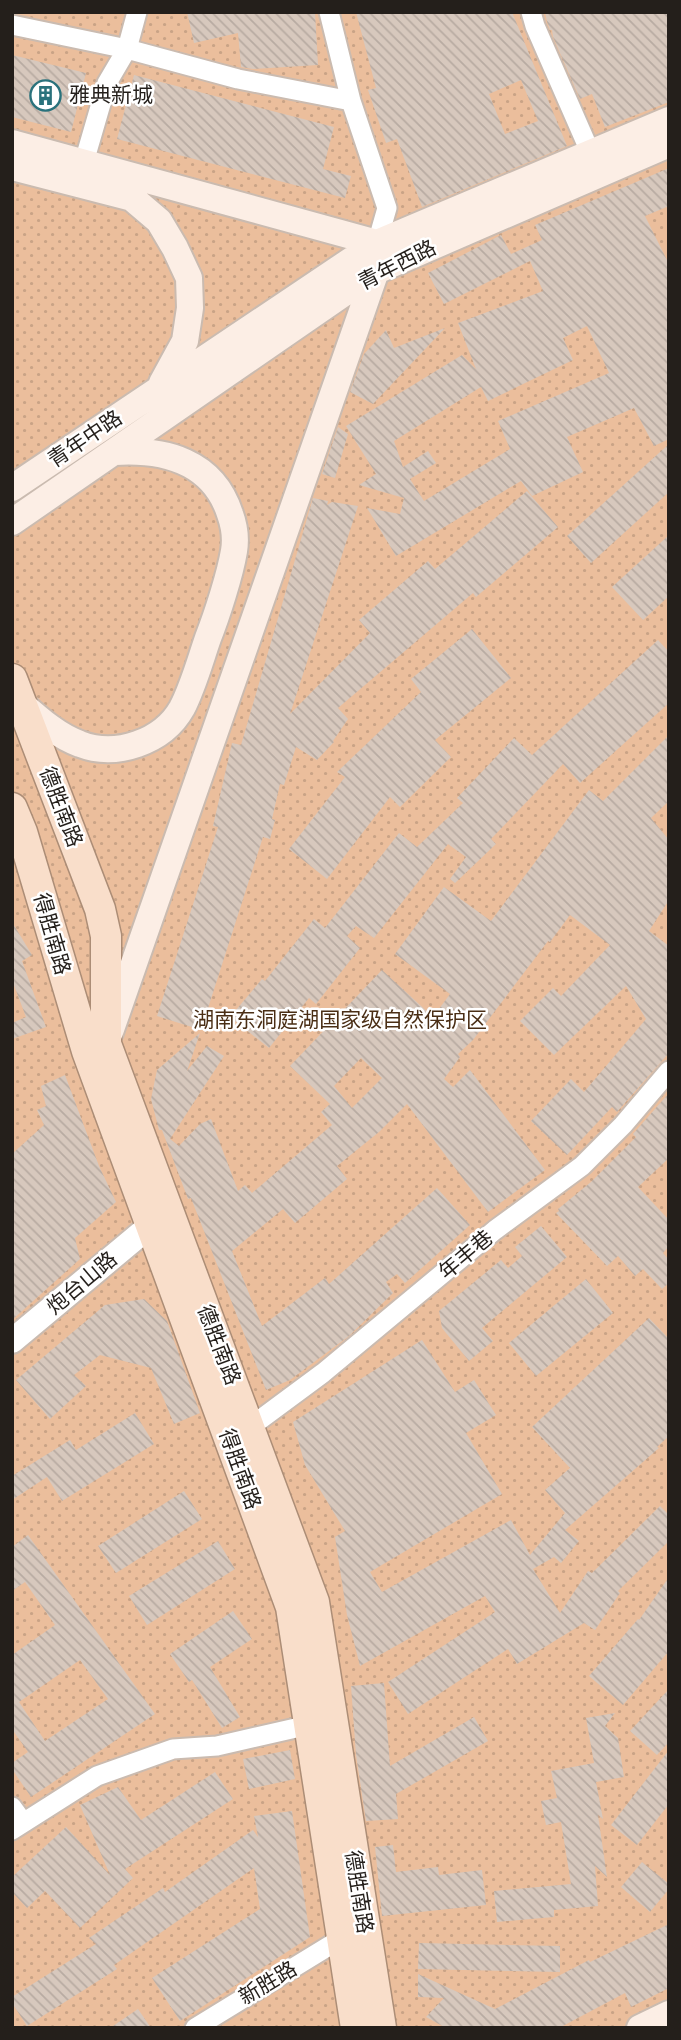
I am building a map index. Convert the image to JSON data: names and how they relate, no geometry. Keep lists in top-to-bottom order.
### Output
{
  "streets": {
    "main road": [
      "青年西路",
      "青年中路",
      "德胜南路",
      "得胜南路"
    ],
    "street": ["年丰巷", "炮台山路", "新胜路"]
  },
  "crossings": [
    ["青年西路", "青年中路"],
    ["德胜南路", "年丰巷"],
    ["得胜南路", "炮台山路"],
    ["得胜南路", "新胜路"]
  ],
  "parks": ["湖南东洞庭湖国家级自然保护区"],
  "places": {
    "building": ["雅典新城"]
  }
}
